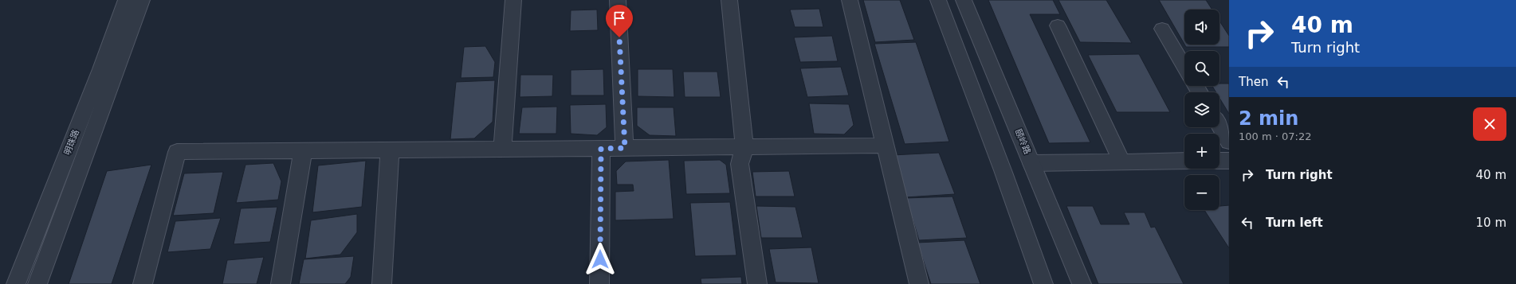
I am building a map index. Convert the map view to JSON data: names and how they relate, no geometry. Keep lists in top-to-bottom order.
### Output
{
  "streets": {
    "street": ["颐岭路", "明珠路"]
  },
  "page": {
    "turn": ["40 m", "Turn right"],
    "map_buttons": ["+", "−"],
    "then": "Then",
    "heading": ["2 min", "100 m · 07:22"],
    "list": [
      {
        "name": "Turn right",
        "value": "40 m"
      },
      {
        "name": "Turn left",
        "value": "10 m"
      }
    ]
  }
}
